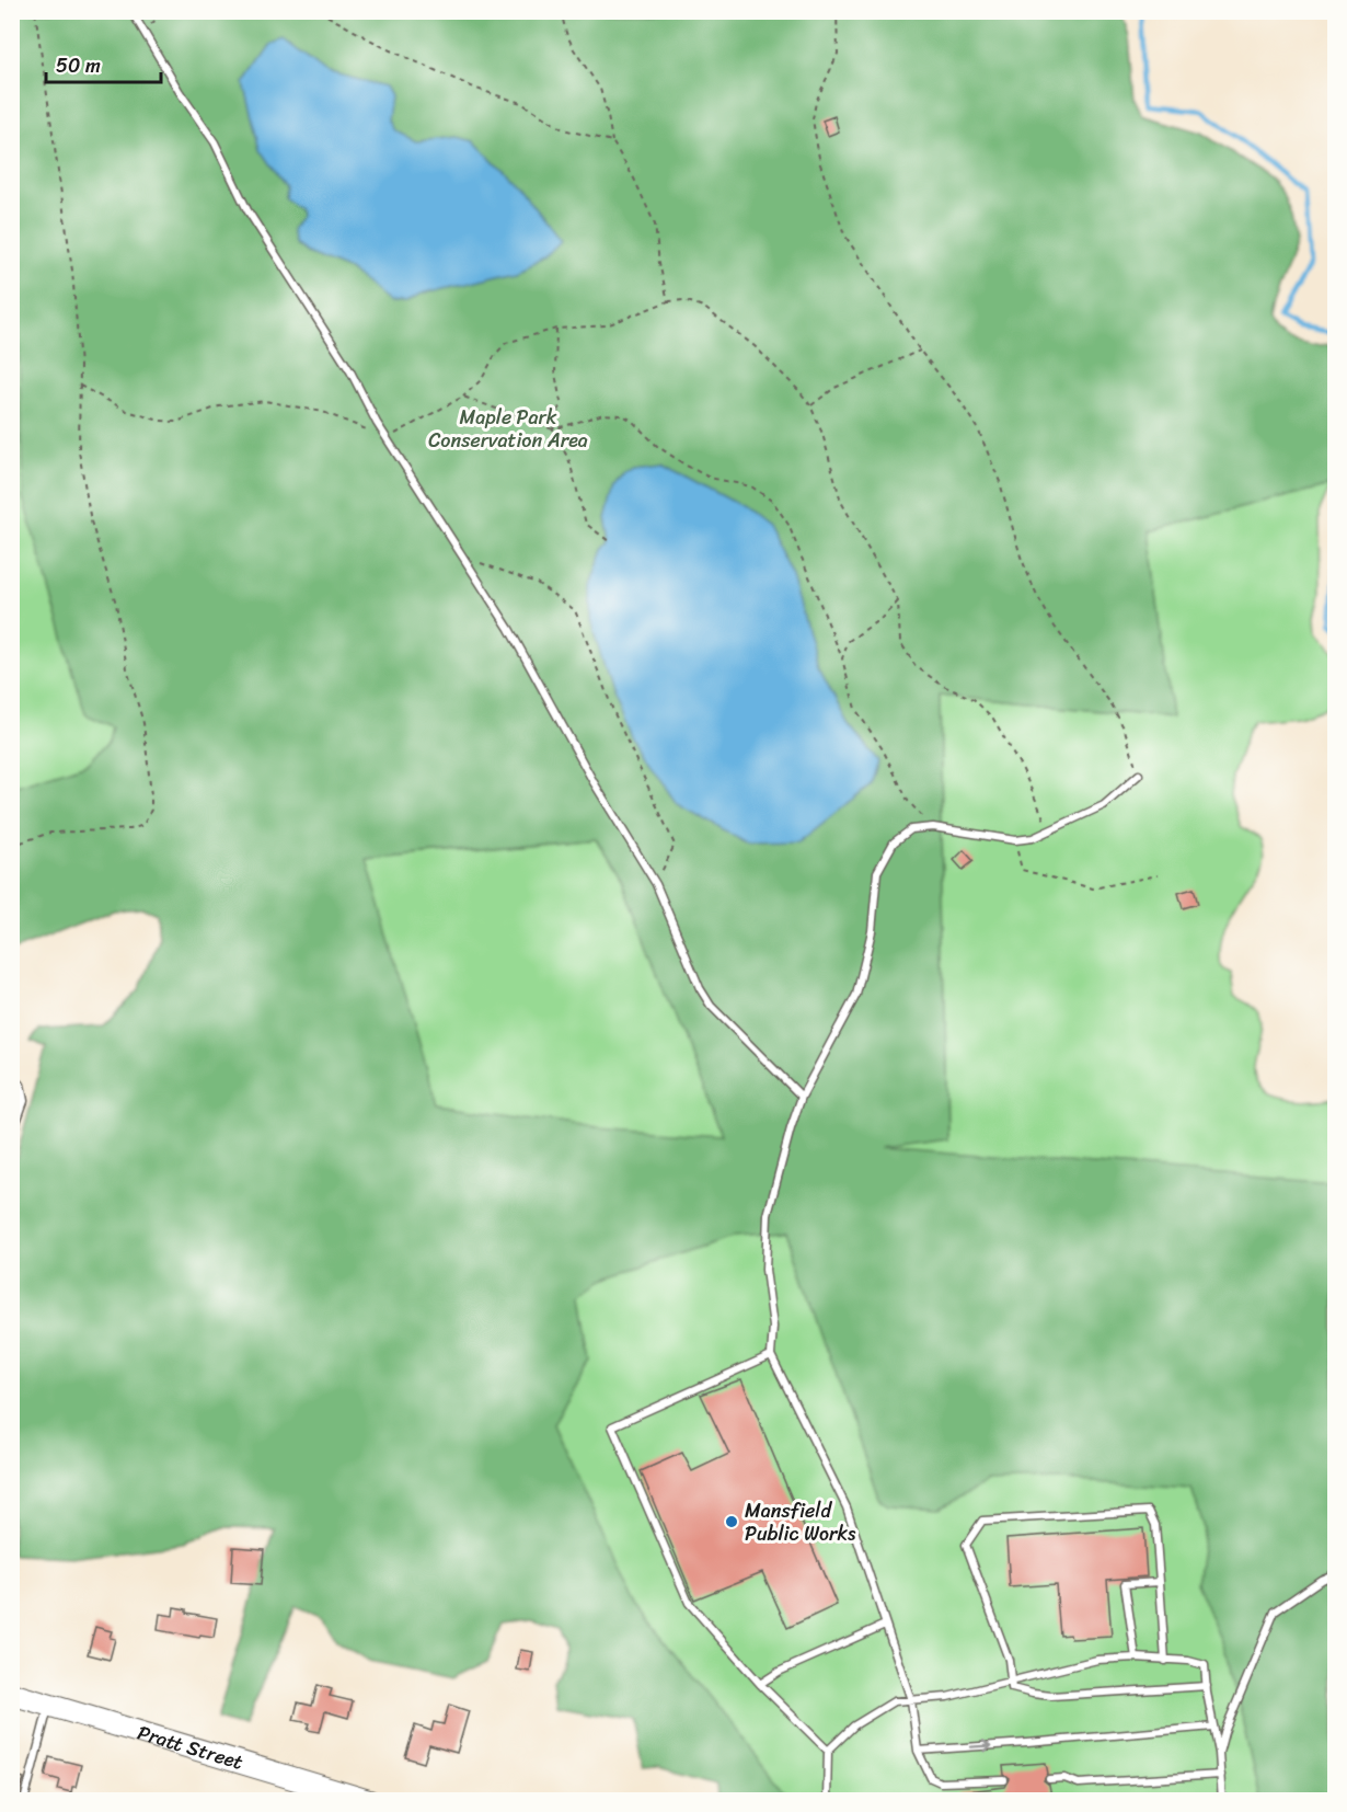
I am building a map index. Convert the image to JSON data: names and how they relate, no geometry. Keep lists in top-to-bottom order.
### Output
{
  "streets": {
    "main road": ["Pratt Street"]
  },
  "parks": ["Maple Park Conservation Area"],
  "places": ["Mansfield Public Works"],
  "scale_bar": "50 m"
}
